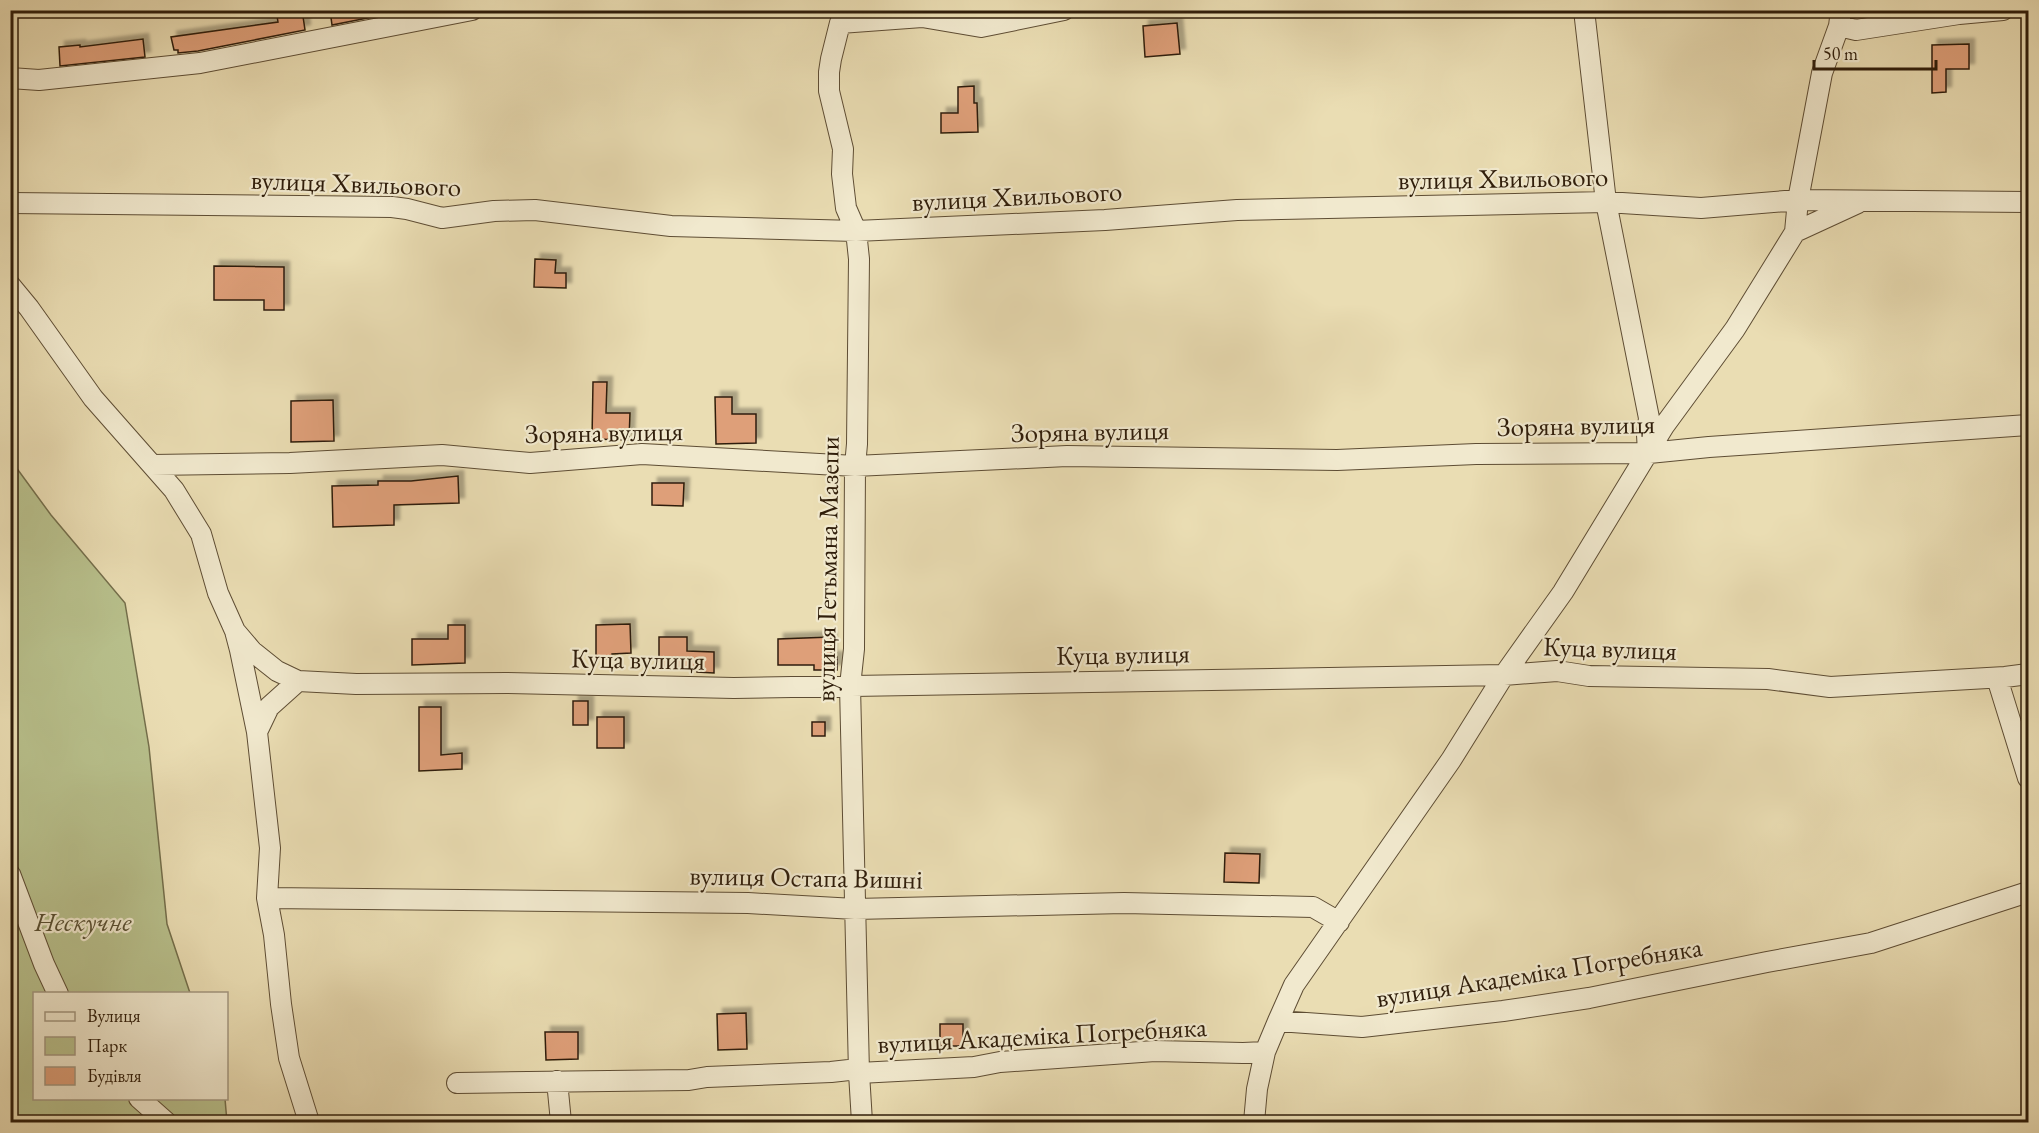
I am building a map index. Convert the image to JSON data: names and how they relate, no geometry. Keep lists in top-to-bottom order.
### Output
{
  "streets": {
    "street": [
      "вулиця Хвильового",
      "Зоряна вулиця",
      "вулиця Гетьмана Мазепи",
      "Куца вулиця",
      "вулиця Остапа Вишні",
      "вулиця Академіка Погребняка"
    ]
  },
  "crossings": [
    ["вулиця Хвильового", "вулиця Гетьмана Мазепи"],
    ["Зоряна вулиця", "вулиця Гетьмана Мазепи"],
    ["вулиця Гетьмана Мазепи", "Куца вулиця"],
    ["вулиця Гетьмана Мазепи", "вулиця Остапа Вишні"],
    ["вулиця Гетьмана Мазепи", "вулиця Академіка Погребняка"]
  ],
  "parks": ["Нескучне"],
  "legend": ["Вулиця", "Парк", "Будівля"],
  "scale_bar": "50 m"
}
